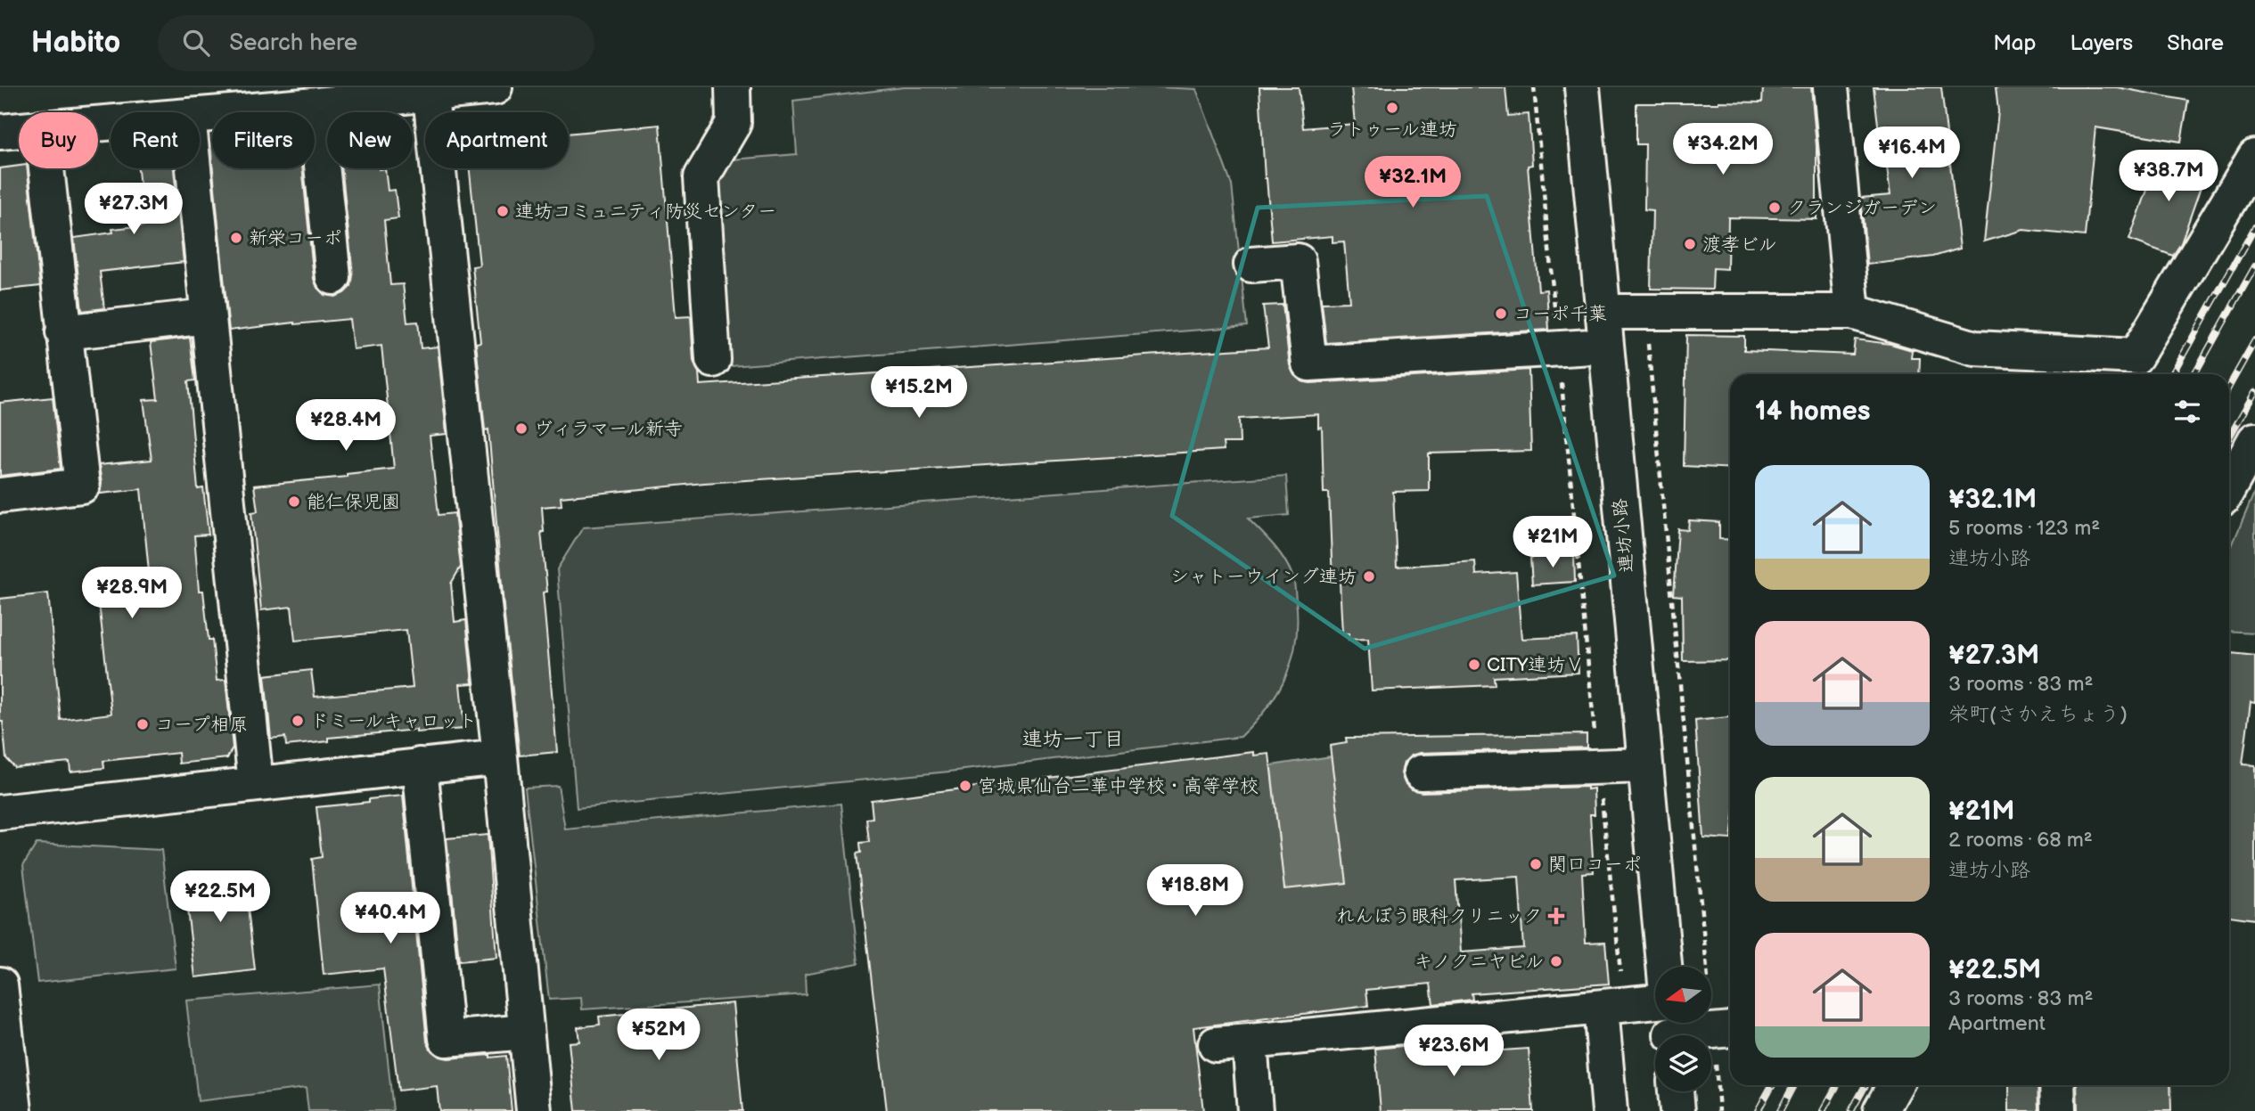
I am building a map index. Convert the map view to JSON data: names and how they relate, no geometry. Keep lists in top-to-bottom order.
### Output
{
  "streets": {
    "street": ["連坊小路"]
  },
  "districts": ["連坊一丁目"],
  "places": {
    "other": [
      "ラトゥール連坊",
      "クランジガーデン",
      "連坊コミュニティ防災センター",
      "新栄コーポ",
      "渡孝ビル",
      "コーポ千葉",
      "ヴィラマール新寺",
      "能仁保児園",
      "シャトーウイング連坊",
      "CITY連坊Ⅴ",
      "ドミールキャロット",
      "コープ相原",
      "宮城県仙台二華中学校・高等学校",
      "関口コーポ",
      "キノクニヤビル"
    ],
    "health": ["れんぼう眼科クリニック"]
  },
  "north": "left",
  "page": {
    "header": "Habito",
    "search": "Search here",
    "nav": ["Map", "Layers", "Share"],
    "chip": [
      "Buy",
      "Rent",
      "Filters",
      "New",
      "Apartment"
    ],
    "price": [
      "¥34.2M",
      "¥16.4M",
      "¥38.7M",
      "¥32.1M",
      "¥27.3M",
      "¥15.2M",
      "¥28.4M",
      "¥21M",
      "¥28.9M",
      "¥18.8M",
      "¥22.5M",
      "¥40.4M",
      "¥52M",
      "¥23.6M"
    ],
    "heading": "14 homes",
    "list": [
      {
        "name": "¥32.1M",
        "note": "5 rooms · 123 m² · 連坊小路"
      },
      {
        "name": "¥27.3M",
        "note": "3 rooms · 83 m² · 栄町(さかえちょう)"
      },
      {
        "name": "¥21M",
        "note": "2 rooms · 68 m² · 連坊小路"
      },
      {
        "name": "¥22.5M",
        "note": "3 rooms · 83 m² · Apartment"
      }
    ]
  }
}
